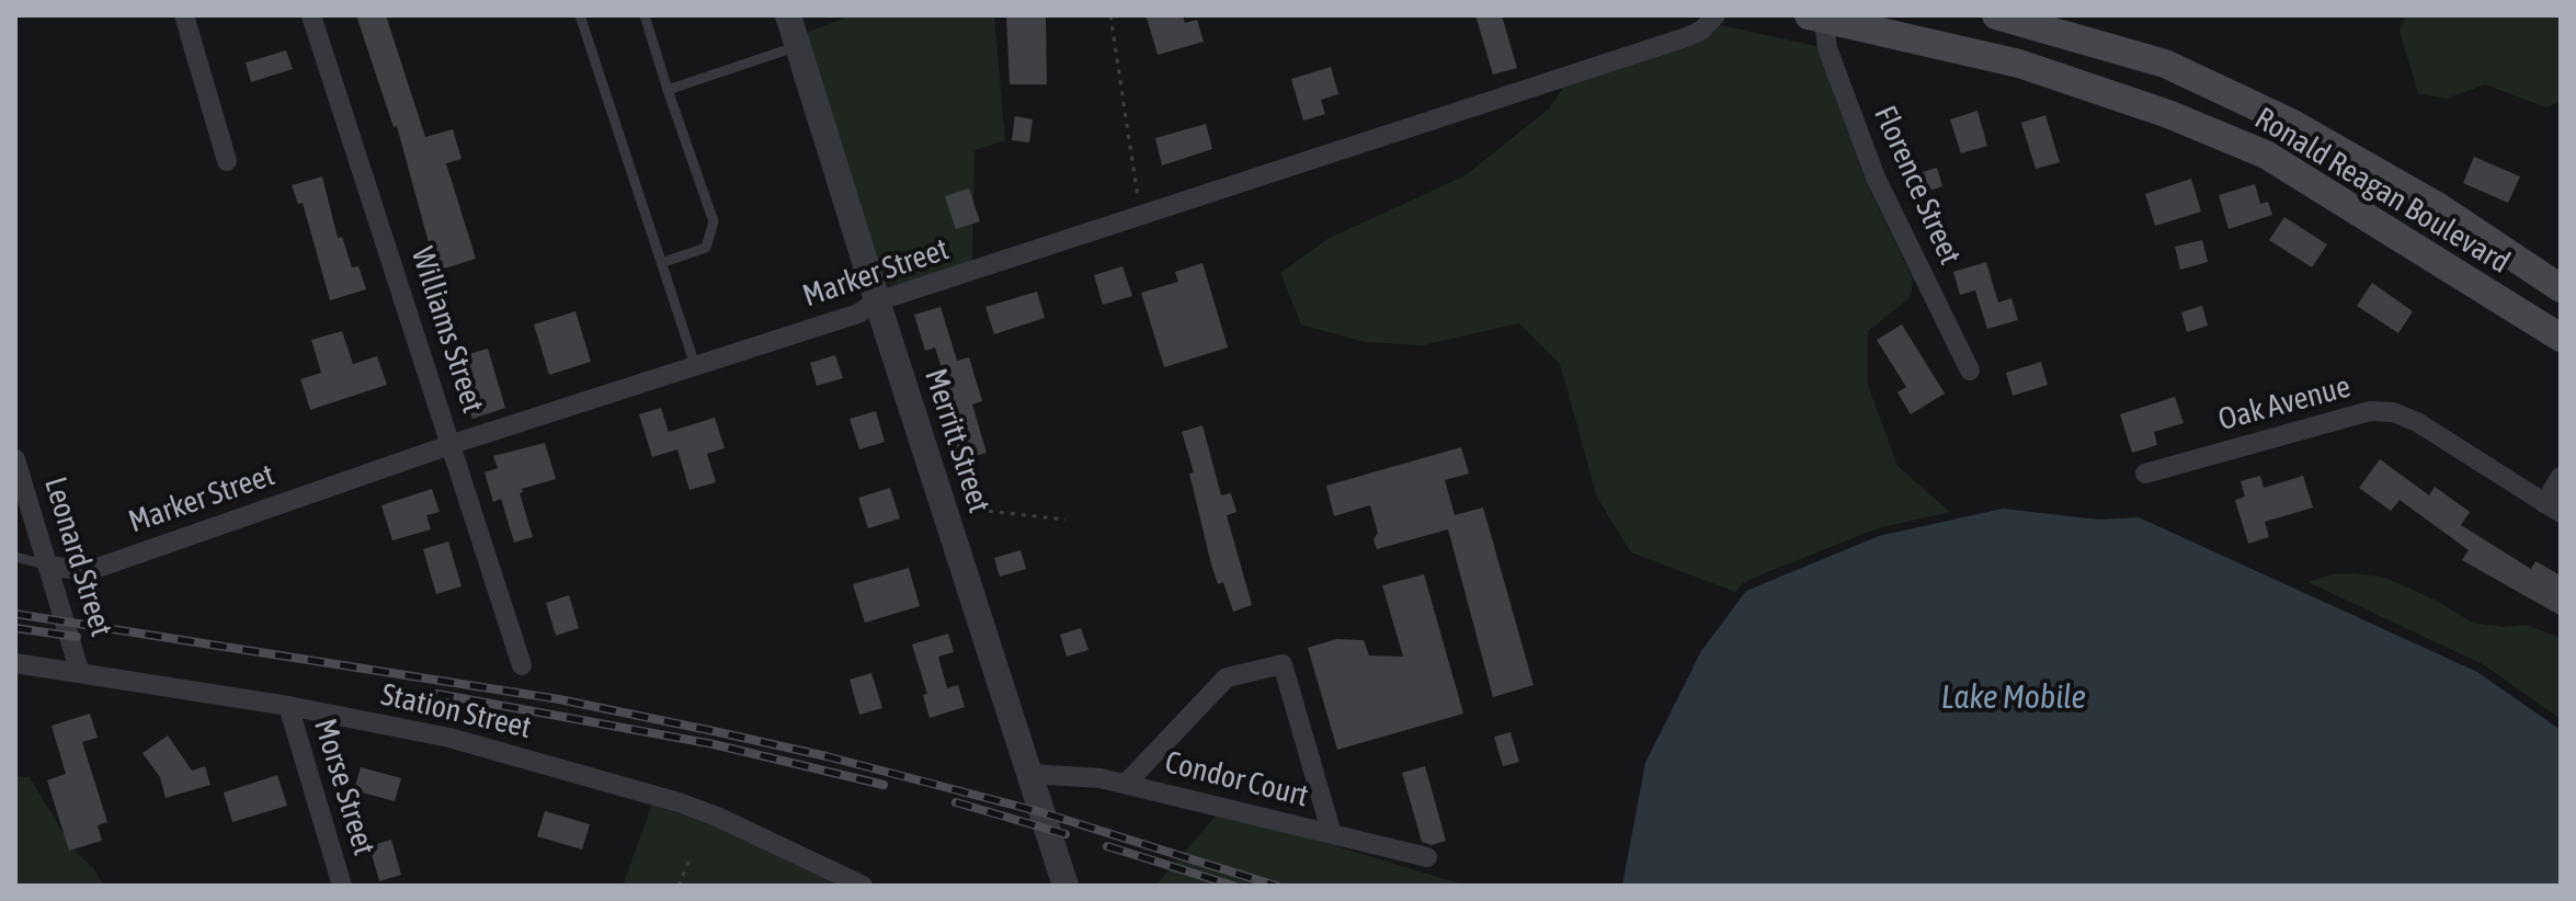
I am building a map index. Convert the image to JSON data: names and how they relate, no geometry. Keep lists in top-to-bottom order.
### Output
{
  "streets": {
    "main road": ["Ronald Reagan Boulevard"],
    "street": [
      "Florence Street",
      "Marker Street",
      "Williams Street",
      "Oak Avenue",
      "Merritt Street",
      "Leonard Street",
      "Station Street",
      "Condor Court",
      "Morse Street"
    ]
  },
  "crossings": [
    ["Florence Street", "Ronald Reagan Boulevard"],
    ["Marker Street", "Williams Street"],
    ["Marker Street", "Merritt Street"],
    ["Marker Street", "Leonard Street"],
    ["Merritt Street", "Condor Court"],
    ["Leonard Street", "Station Street"],
    ["Station Street", "Morse Street"]
  ],
  "water": ["Lake Mobile"]
}
